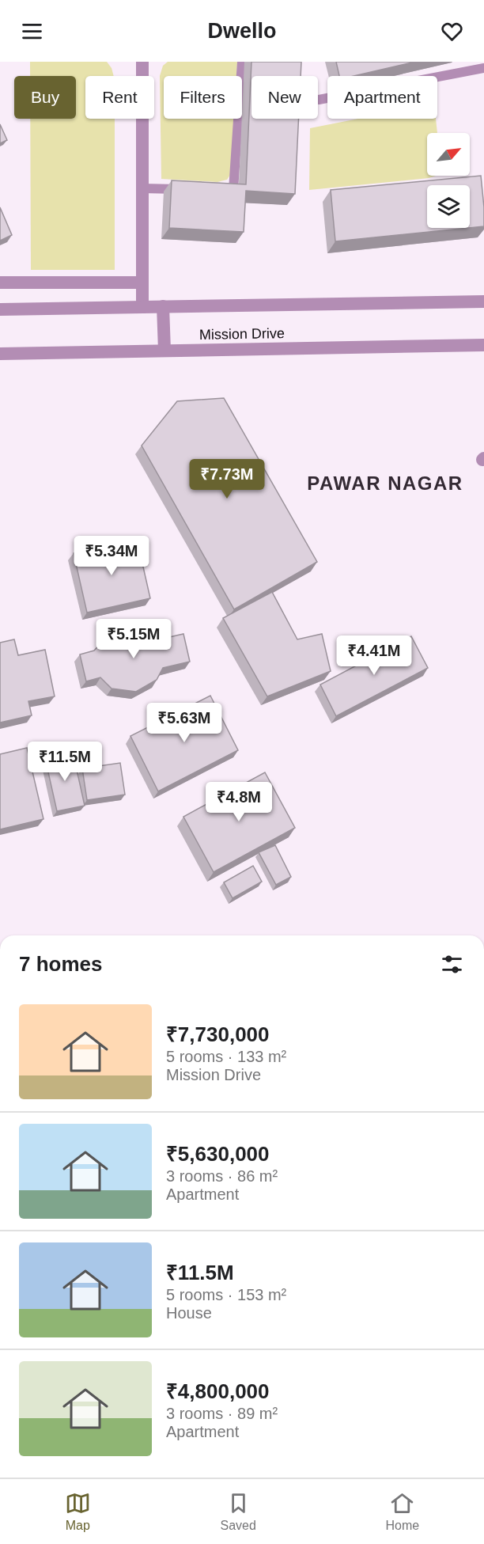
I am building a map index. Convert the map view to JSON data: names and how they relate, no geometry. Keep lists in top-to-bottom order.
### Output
{
  "streets": {
    "street": ["Mission Drive"]
  },
  "districts": ["PAWAR NAGAR"],
  "north": "top right",
  "page": {
    "header": "Dwello",
    "chip": [
      "Buy",
      "Rent",
      "Filters",
      "New",
      "Apartment"
    ],
    "price": [
      "₹7.73M",
      "₹5.34M",
      "₹5.15M",
      "₹4.41M",
      "₹5.63M",
      "₹11.5M",
      "₹4.8M"
    ],
    "heading": "7 homes",
    "list": [
      {
        "name": "₹7,730,000",
        "note": "5 rooms · 133 m² · Mission Drive"
      },
      {
        "name": "₹5,630,000",
        "note": "3 rooms · 86 m² · Apartment"
      },
      {
        "name": "₹11.5M",
        "note": "5 rooms · 153 m² · House"
      },
      {
        "name": "₹4,800,000",
        "note": "3 rooms · 89 m² · Apartment"
      }
    ],
    "tabs": ["Map", "Saved", "Home"]
  }
}
